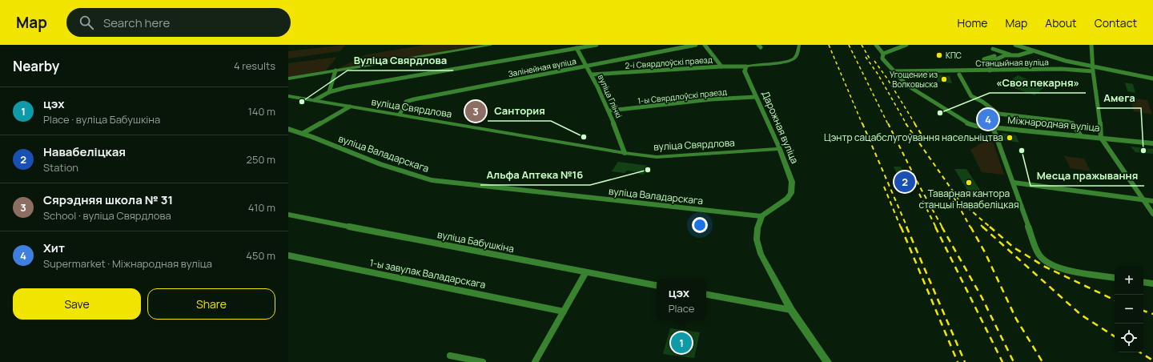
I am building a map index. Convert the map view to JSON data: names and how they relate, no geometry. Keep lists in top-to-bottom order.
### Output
{
  "streets": {
    "street": [
      "2-і Свярдлоўскі праезд",
      "Станцыйная вуліца",
      "Залінейная вуліца",
      "вуліца Глінкі",
      "1-ы Свярдлоўскі праезд",
      "вуліца Свярдлова",
      "Міжнародная вуліца",
      "Дарожная вуліца",
      "вуліца Валадарскага",
      "вуліца Бабушкіна",
      "1-ы завулак Валадарскага"
    ]
  },
  "crossings": [
    ["2-і Свярдлоўскі праезд", "вуліца Глінкі"],
    ["2-і Свярдлоўскі праезд", "Дарожная вуліца"],
    ["Станцыйная вуліца", "Міжнародная вуліца"],
    ["Залінейная вуліца", "вуліца Глінкі"],
    ["Залінейная вуліца", "вуліца Свярдлова"],
    ["вуліца Глінкі", "1-ы Свярдлоўскі праезд"],
    ["вуліца Глінкі", "вуліца Свярдлова"],
    ["1-ы Свярдлоўскі праезд", "Дарожная вуліца"],
    ["вуліца Свярдлова", "Дарожная вуліца"],
    ["Дарожная вуліца", "вуліца Валадарскага"]
  ],
  "places": [
    "КПС",
    "Угощение из Волковыска",
    "Вуліца Свярдлова",
    "«Своя пекарня»",
    "Сантория",
    "Цэнтр сацабслугоўвання насельніцтва",
    "Месца пражывання",
    "Амега",
    "Альфа Аптека №16",
    "Таварная кантора станцыі Навабеліцкая"
  ],
  "page": {
    "header": "Map",
    "search": "Search here",
    "nav": [
      "Home",
      "Map",
      "About",
      "Contact"
    ],
    "heading": ["Nearby", "4 results"],
    "list": [
      {
        "mark": "1",
        "name": "цэх",
        "note": "Place · вуліца Бабушкіна",
        "value": "140 m"
      },
      {
        "mark": "2",
        "name": "Навабеліцкая",
        "note": "Station",
        "value": "250 m"
      },
      {
        "mark": "3",
        "name": "Сярэдняя школа № 31",
        "note": "School · вуліца Свярдлова",
        "value": "410 m"
      },
      {
        "mark": "4",
        "name": "Хит",
        "note": "Supermarket · Міжнародная вуліца",
        "value": "450 m"
      }
    ],
    "pins": [
      "3",
      "4",
      "2",
      "1"
    ],
    "map_buttons": ["+", "−"],
    "buttons": ["Save", "Share"],
    "popup": ["цэх", "Place"]
  }
}
